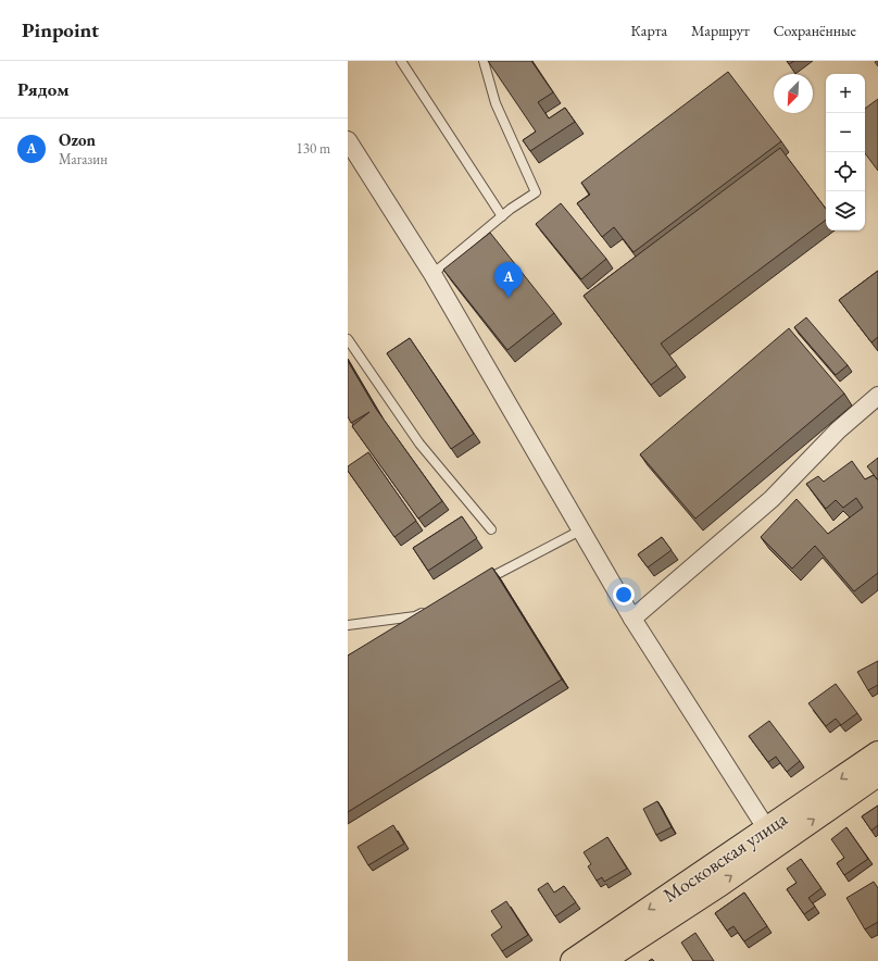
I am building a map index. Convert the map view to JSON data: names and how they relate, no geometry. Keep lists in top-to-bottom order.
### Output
{
  "streets": {
    "main road": ["Московская улица"]
  },
  "north": "bottom left",
  "page": {
    "header": "Pinpoint",
    "nav": ["Карта", "Маршрут", "Сохранённые"],
    "heading": "Рядом",
    "map_buttons": ["+", "−"],
    "list": [
      {
        "mark": "A",
        "name": "Ozon",
        "note": "Магазин",
        "value": "130 m"
      }
    ],
    "pins": "A"
  }
}
